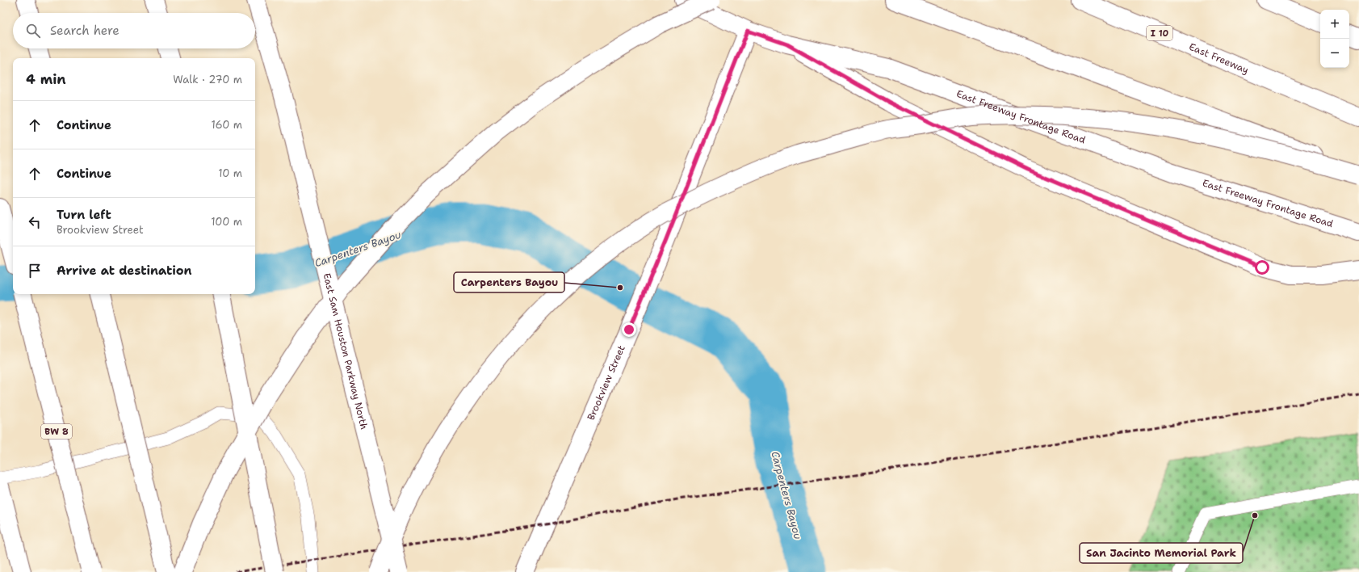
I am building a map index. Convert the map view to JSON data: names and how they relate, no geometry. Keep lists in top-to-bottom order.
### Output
{
  "streets": {
    "main road": [
      "I 10",
      "East Freeway",
      "East Freeway Frontage Road",
      "East Sam Houston Parkway North",
      "Brookview Street",
      "BW 8"
    ]
  },
  "crossings": [
    ["East Freeway Frontage Road", "Brookview Street"]
  ],
  "water": ["Carpenters Bayou"],
  "places": ["Carpenters Bayou", "San Jacinto Memorial Park"],
  "page": {
    "map_buttons": ["+", "−"],
    "search": "Search here",
    "heading": ["4 min", "Walk · 270 m"],
    "list": [
      ["Continue", "160 m"],
      ["Continue", "10 m"],
      ["Turn left", "Brookview Street", "100 m"],
      "Arrive at destination"
    ]
  }
}
